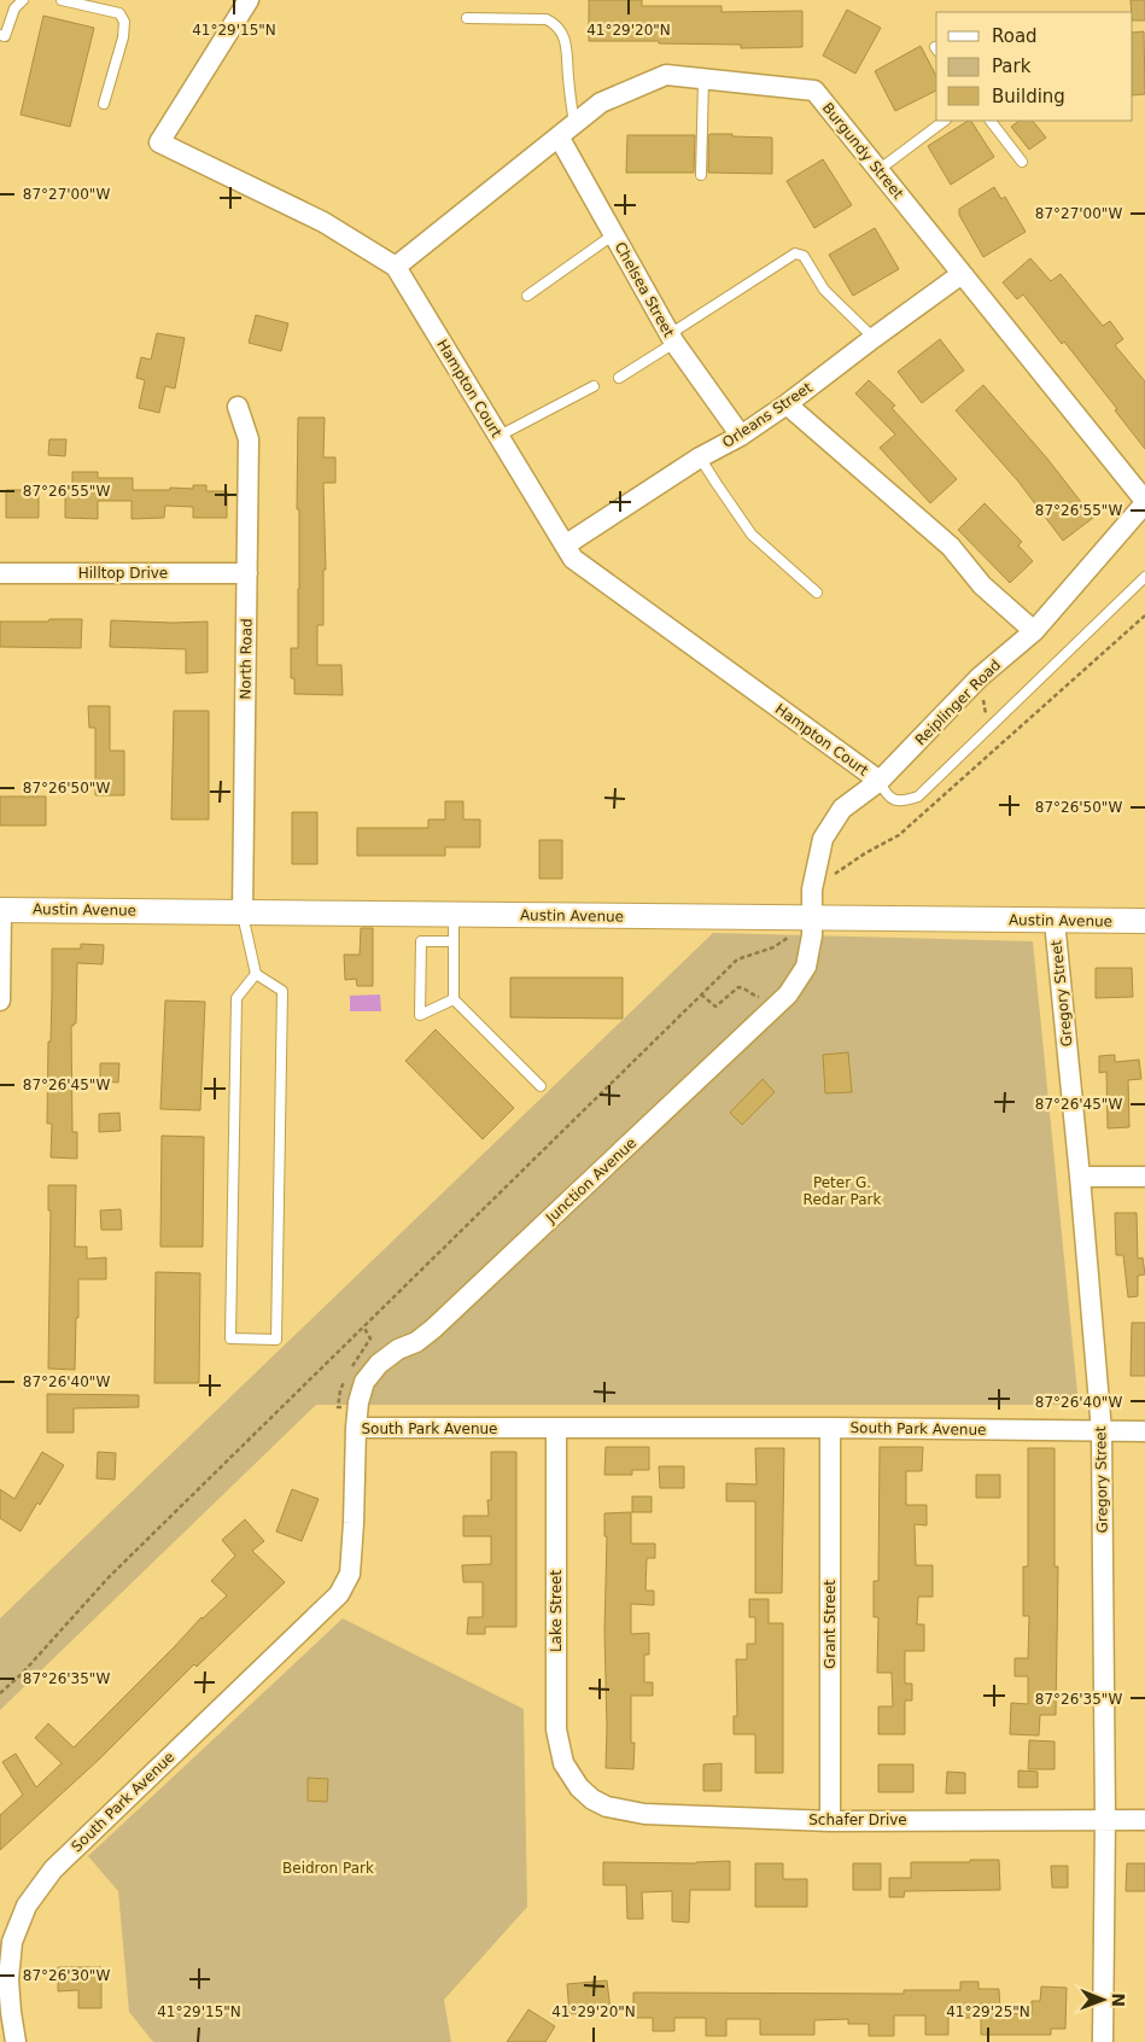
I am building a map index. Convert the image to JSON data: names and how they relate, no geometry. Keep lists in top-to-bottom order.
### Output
{
  "streets": {
    "street": [
      "Burgundy Street",
      "Chelsea Street",
      "Hampton Court",
      "Orleans Street",
      "Hilltop Drive",
      "North Road",
      "Reiplinger Road",
      "Austin Avenue",
      "Gregory Street",
      "Junction Avenue",
      "South Park Avenue",
      "Lake Street",
      "Grant Street",
      "Schafer Drive"
    ]
  },
  "crossings": [
    ["Burgundy Street", "Chelsea Street"],
    ["Burgundy Street", "Hampton Court"],
    ["Burgundy Street", "Orleans Street"],
    ["Burgundy Street", "Reiplinger Road"],
    ["Chelsea Street", "Orleans Street"],
    ["Hampton Court", "Orleans Street"],
    ["Hampton Court", "Reiplinger Road"],
    ["Hilltop Drive", "North Road"],
    ["North Road", "Austin Avenue"],
    ["Reiplinger Road", "Austin Avenue"],
    ["Reiplinger Road", "Junction Avenue"],
    ["Austin Avenue", "Gregory Street"],
    ["Austin Avenue", "Junction Avenue"],
    ["Gregory Street", "South Park Avenue"],
    ["Gregory Street", "Schafer Drive"],
    ["Junction Avenue", "South Park Avenue"],
    ["South Park Avenue", "Lake Street"],
    ["South Park Avenue", "Grant Street"],
    ["Lake Street", "Schafer Drive"],
    ["Grant Street", "Schafer Drive"]
  ],
  "parks": ["Peter G. Redar Park", "Beidron Park"],
  "legend": ["Road", "Park", "Building"],
  "north": "right",
  "coordinates": [
    "41°29'15\"N",
    "41°29'20\"N",
    "87°27'00\"W",
    "87°26'55\"W",
    "87°26'50\"W",
    "87°26'45\"W",
    "87°26'40\"W",
    "87°26'35\"W",
    "87°26'30\"W",
    "41°29'25\"N"
  ]
}
